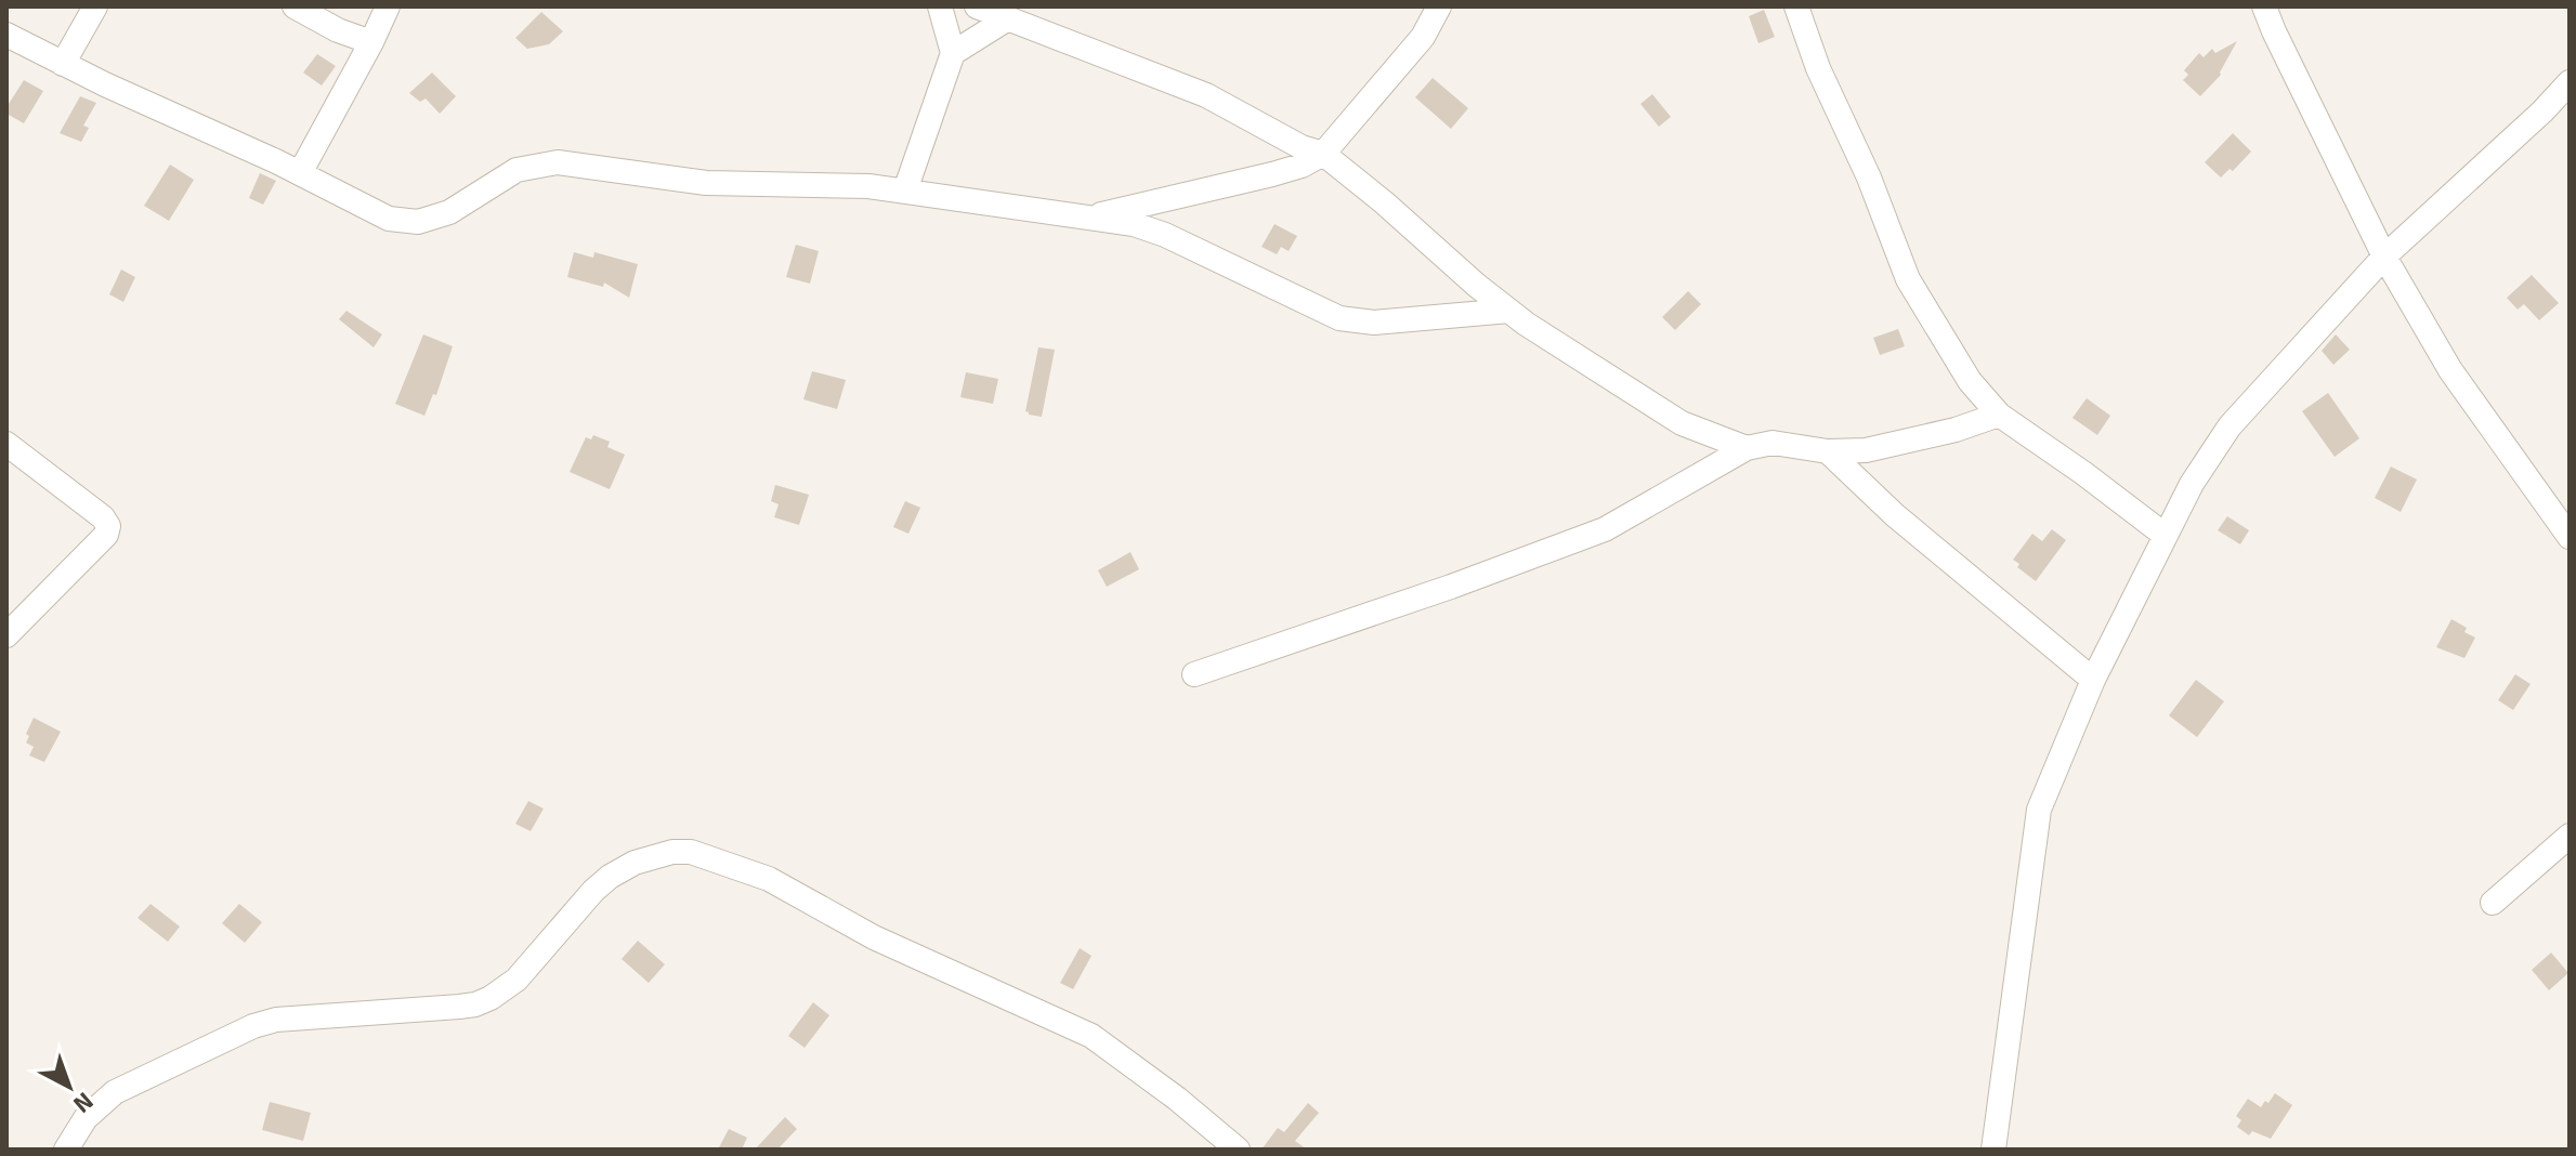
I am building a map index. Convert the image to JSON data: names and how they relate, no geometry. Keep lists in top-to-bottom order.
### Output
{
  "north": "bottom right"
}
